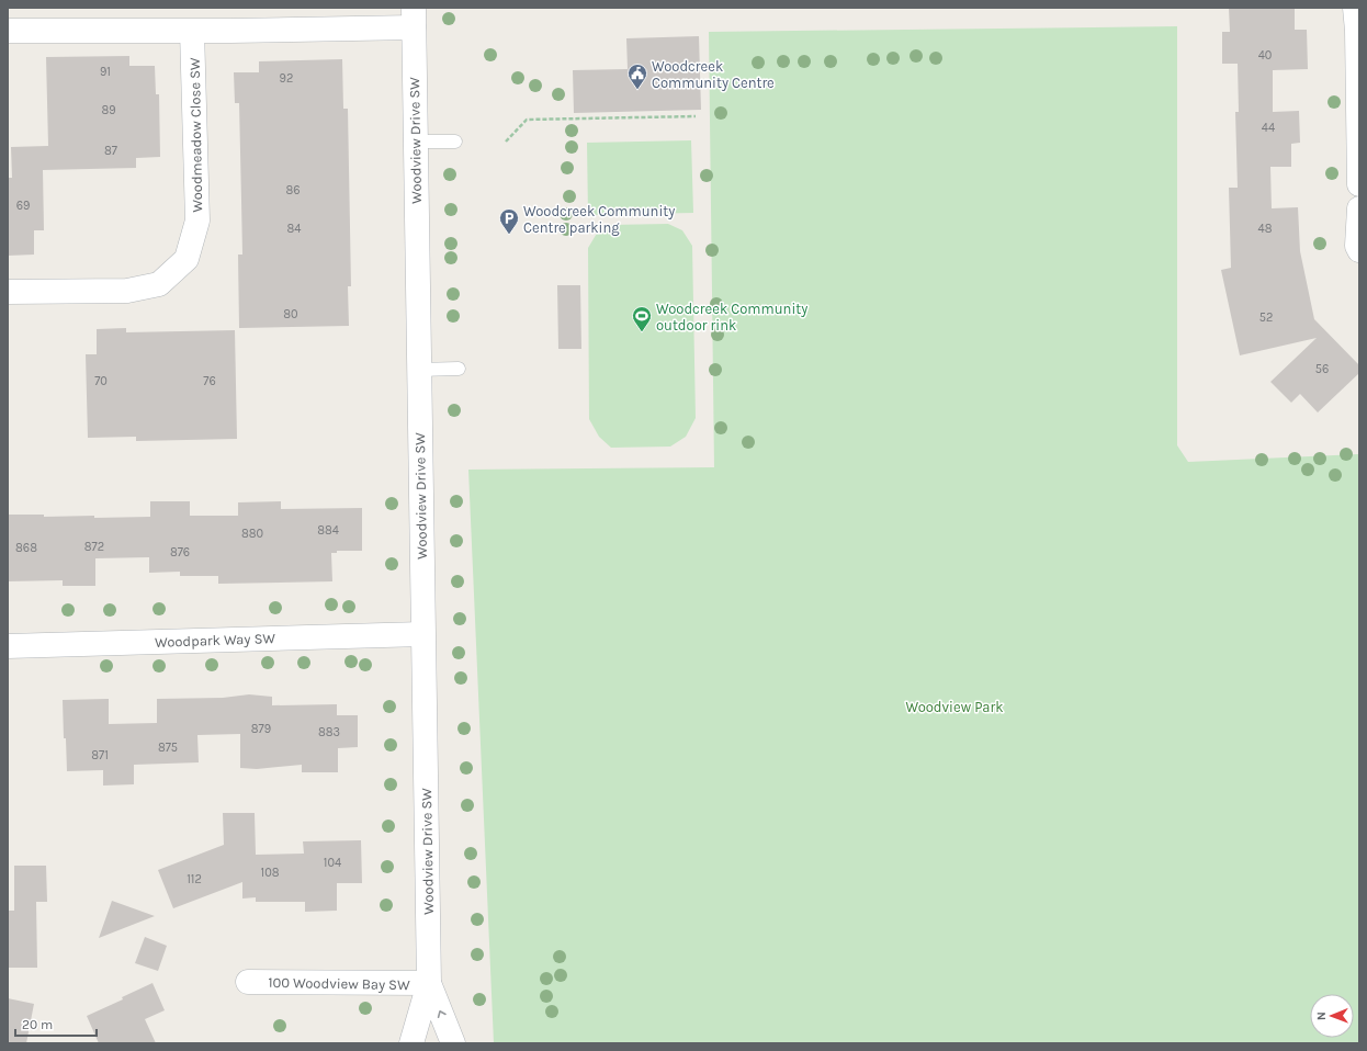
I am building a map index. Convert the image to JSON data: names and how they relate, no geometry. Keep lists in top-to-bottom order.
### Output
{
  "streets": {
    "street": [
      "Woodmeadow Close SW",
      "Woodview Drive SW",
      "Woodpark Way SW",
      "100 Woodview Bay SW"
    ]
  },
  "crossings": [
    ["Woodview Drive SW", "Woodpark Way SW"],
    ["Woodview Drive SW", "100 Woodview Bay SW"]
  ],
  "parks": ["Woodview Park"],
  "places": {
    "public building": ["Woodcreek Community Centre"],
    "parking": ["Woodcreek Community Centre parking"],
    "sports": ["Woodcreek Community outdoor rink"]
  },
  "house_numbers": [
    "40",
    "91",
    "92",
    "89",
    "44",
    "87",
    "86",
    "69",
    "84",
    "48",
    "80",
    "52",
    "56",
    "70",
    "76",
    "884",
    "880",
    "872",
    "868",
    "876",
    "879",
    "883",
    "875",
    "871",
    "104",
    "108",
    "112"
  ],
  "scale_bar": "20 m",
  "north": "left"
}
